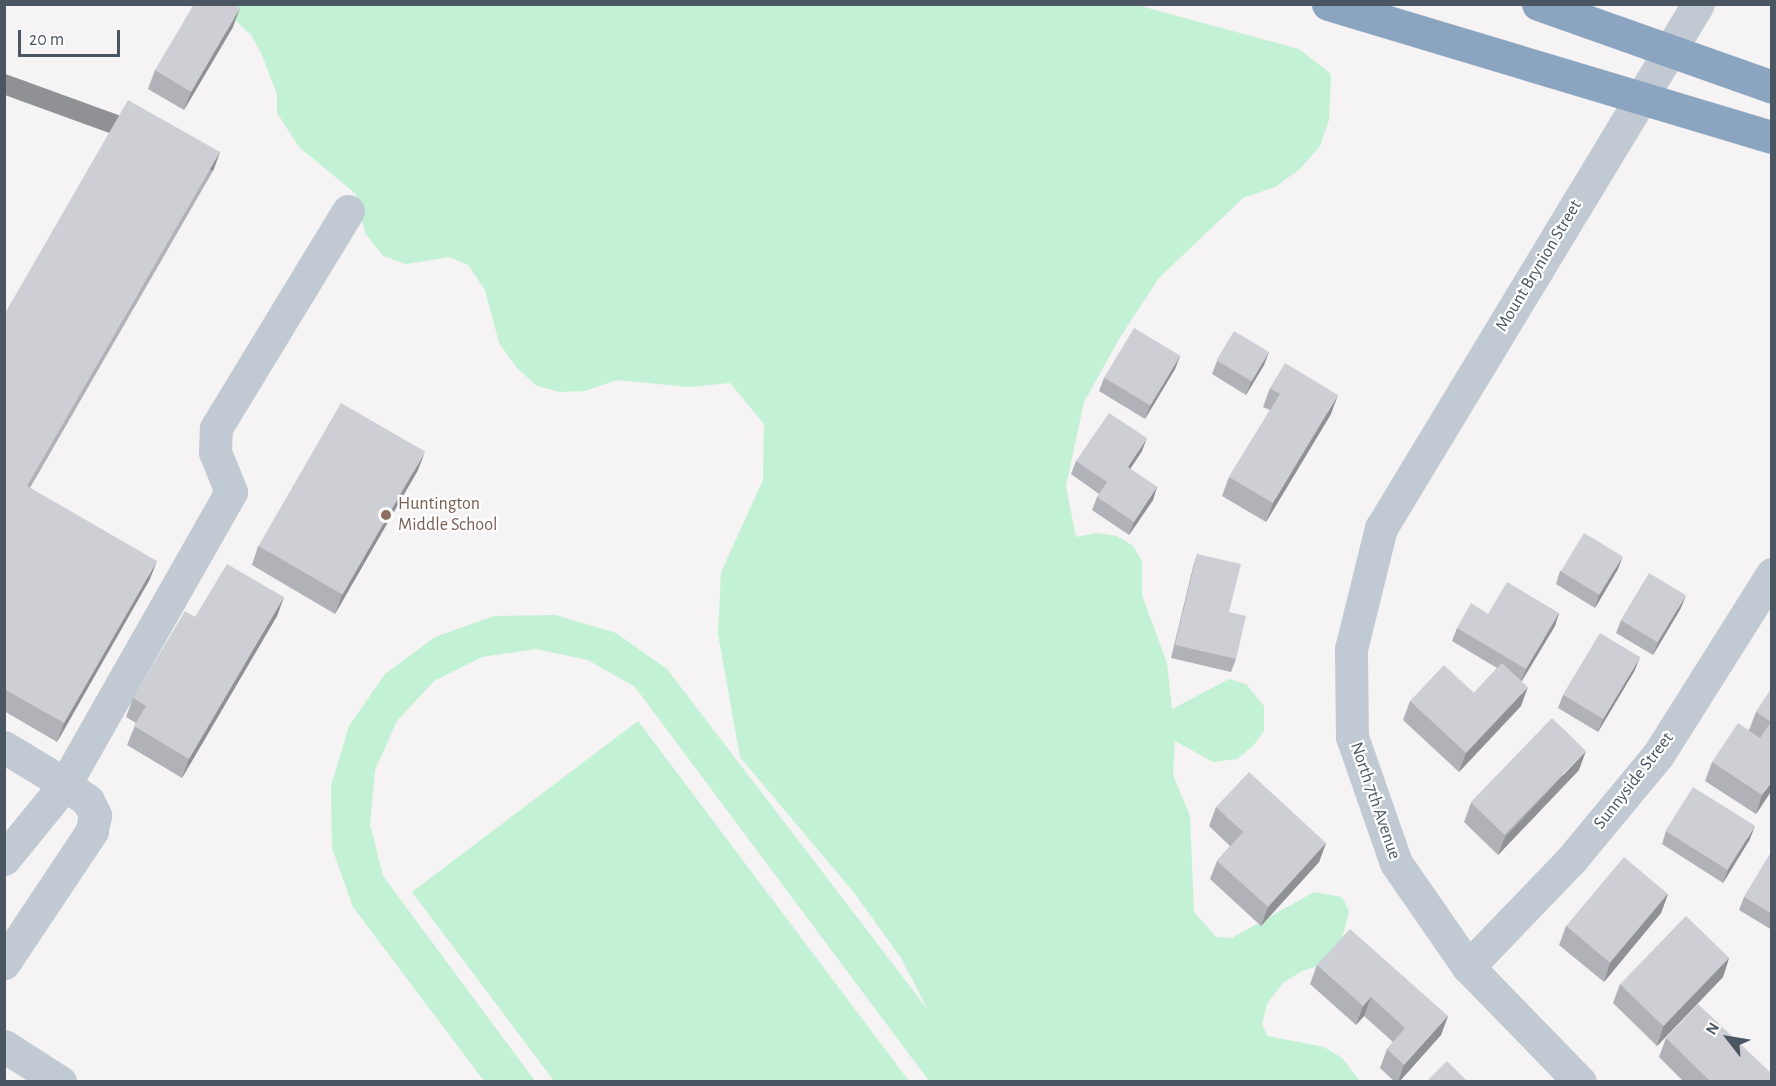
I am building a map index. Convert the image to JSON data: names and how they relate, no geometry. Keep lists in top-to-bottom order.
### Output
{
  "streets": {
    "street": ["Mount Brynion Street", "Sunnyside Street", "North 7th Avenue"]
  },
  "crossings": [
    ["Mount Brynion Street", "North 7th Avenue"],
    ["Sunnyside Street", "North 7th Avenue"]
  ],
  "places": ["Huntington Middle School"],
  "scale_bar": "20 m",
  "north": "top left"
}
